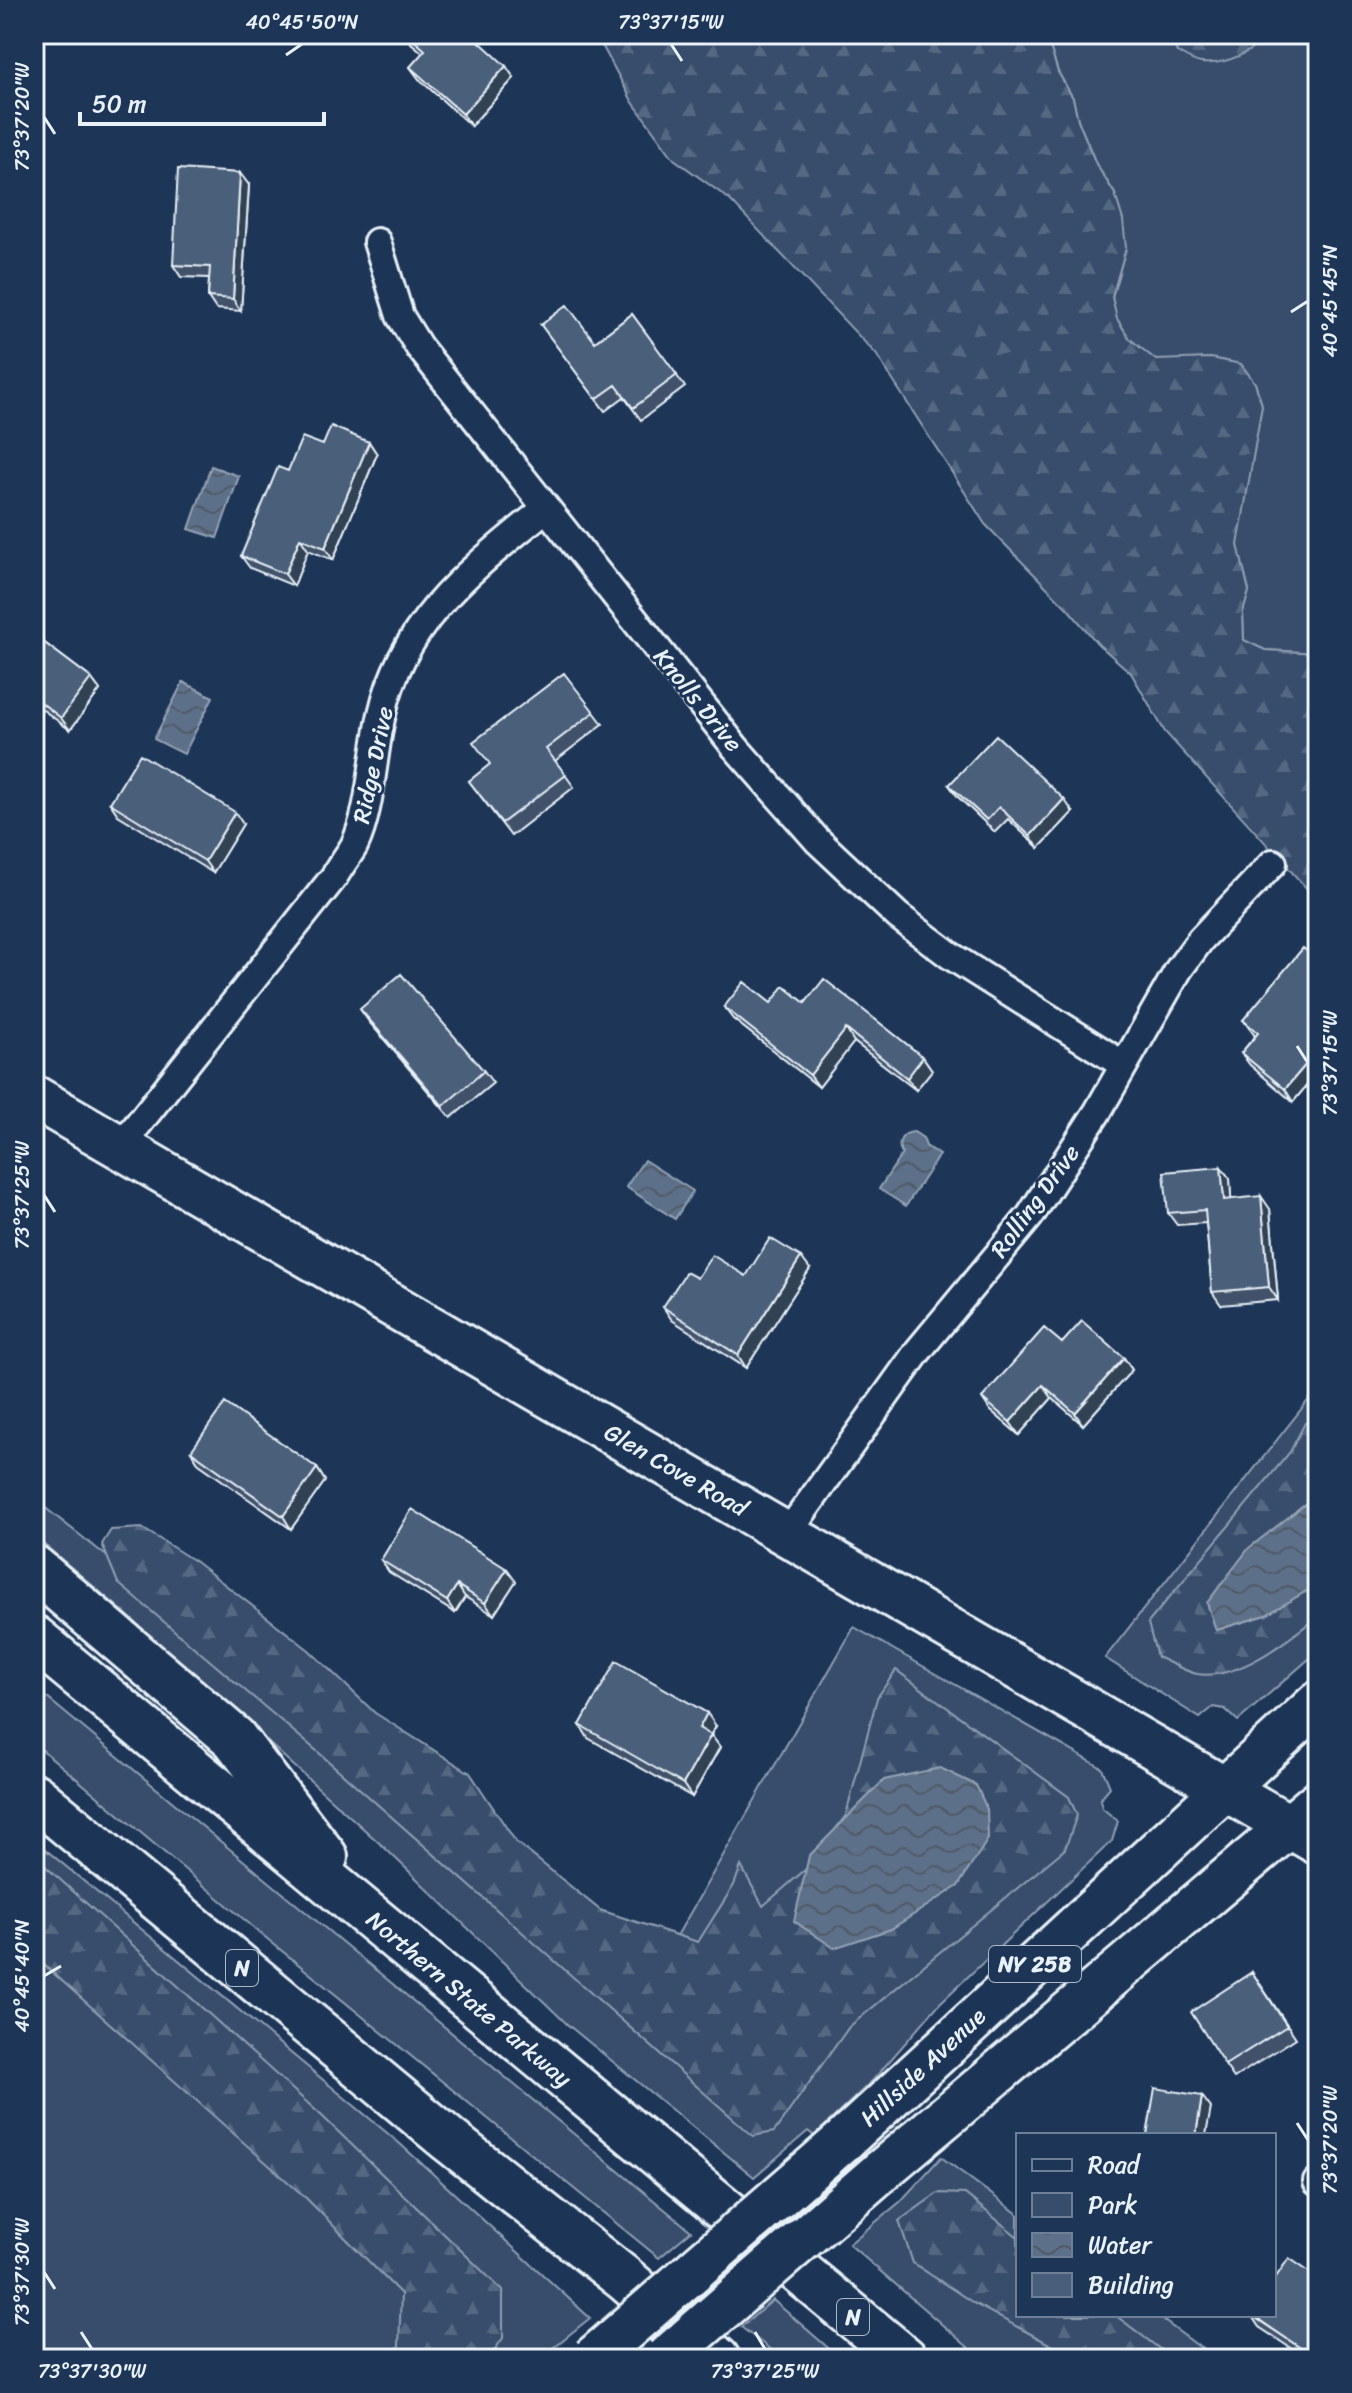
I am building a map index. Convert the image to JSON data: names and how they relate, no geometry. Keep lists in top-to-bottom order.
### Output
{
  "streets": {
    "highway": ["N", "Northern State Parkway"],
    "main road": ["Glen Cove Road", "NY 25B", "Hillside Avenue"],
    "street": ["Knolls Drive", "Ridge Drive", "Rolling Drive"]
  },
  "crossings": [
    ["Knolls Drive", "Ridge Drive"],
    ["Knolls Drive", "Rolling Drive"],
    ["Ridge Drive", "Glen Cove Road"],
    ["Rolling Drive", "Glen Cove Road"],
    ["Glen Cove Road", "Hillside Avenue"]
  ],
  "legend": [
    "Road",
    "Park",
    "Water",
    "Building"
  ],
  "scale_bar": "50 m",
  "coordinates": [
    "40°45'50\"N",
    "73°37'15\"W",
    "73°37'20\"W",
    "40°45'45\"N",
    "73°37'25\"W",
    "40°45'40\"N",
    "73°37'30\"W"
  ]
}
